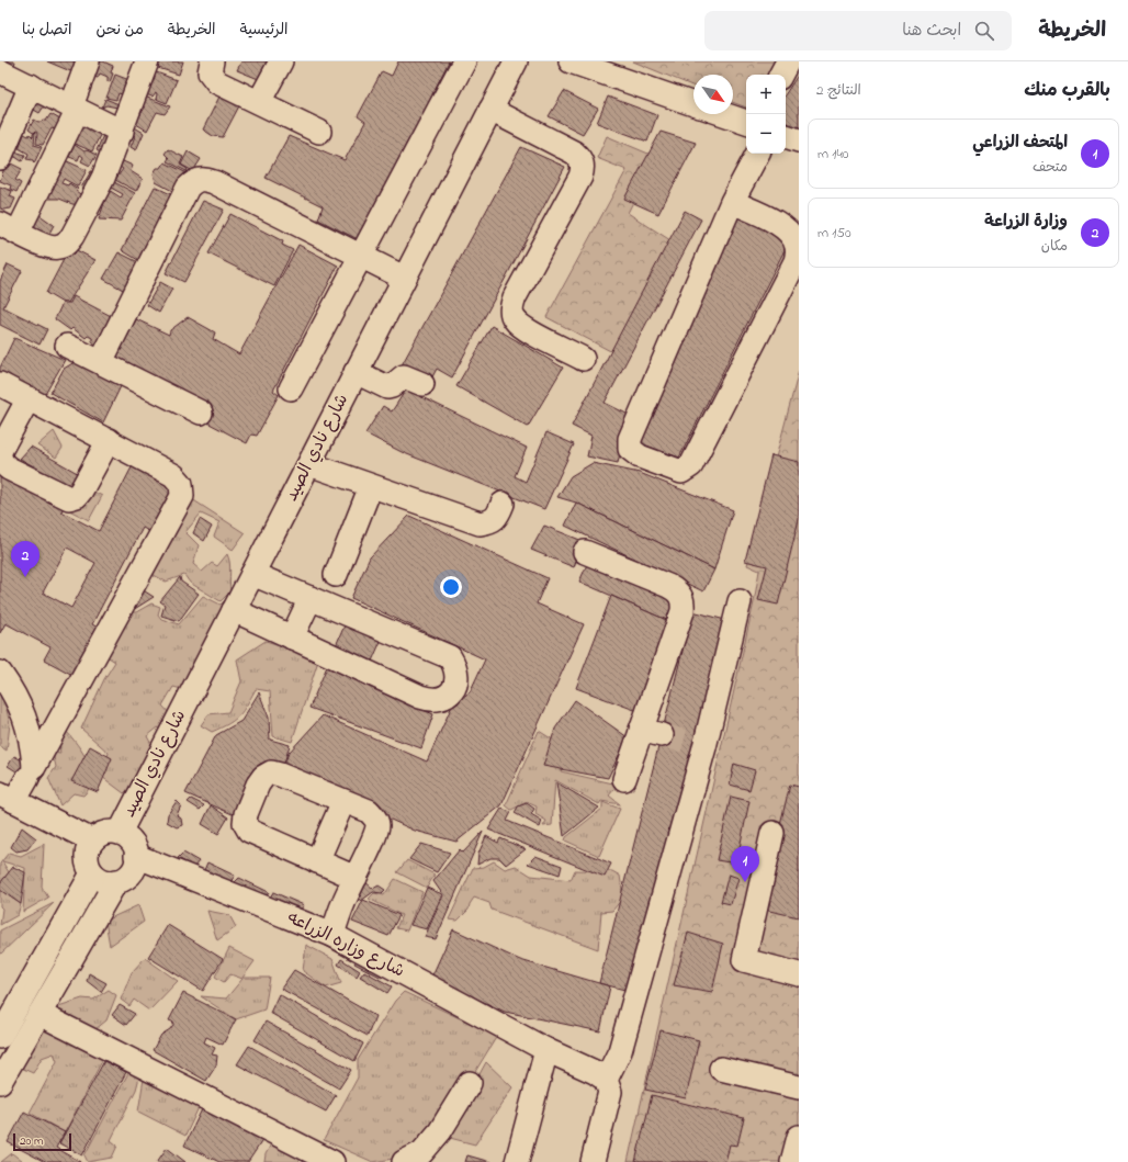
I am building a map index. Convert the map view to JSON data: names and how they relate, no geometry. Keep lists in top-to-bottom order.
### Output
{
  "streets": {
    "street": ["شارع نادي الصيد", "شارع وزاره الزراعه"]
  },
  "crossings": [
    ["شارع نادي الصيد", "شارع وزاره الزراعه"]
  ],
  "scale_bar": "20 m",
  "north": "bottom right",
  "page": {
    "header": "الخريطة",
    "search": "ابحث هنا",
    "nav": [
      "الرئيسية",
      "الخريطة",
      "من نحن",
      "اتصل بنا"
    ],
    "heading": ["بالقرب منك", "النتائج: 2"],
    "map_buttons": ["+", "−"],
    "list": [
      {
        "mark": "1",
        "name": "المتحف الزراعي",
        "note": "متحف",
        "value": "140 m"
      },
      {
        "mark": "2",
        "name": "وزارة الزراعة",
        "note": "مكان",
        "value": "150 m"
      }
    ],
    "pins": ["2", "1"],
    "scale": "20 m"
  }
}
